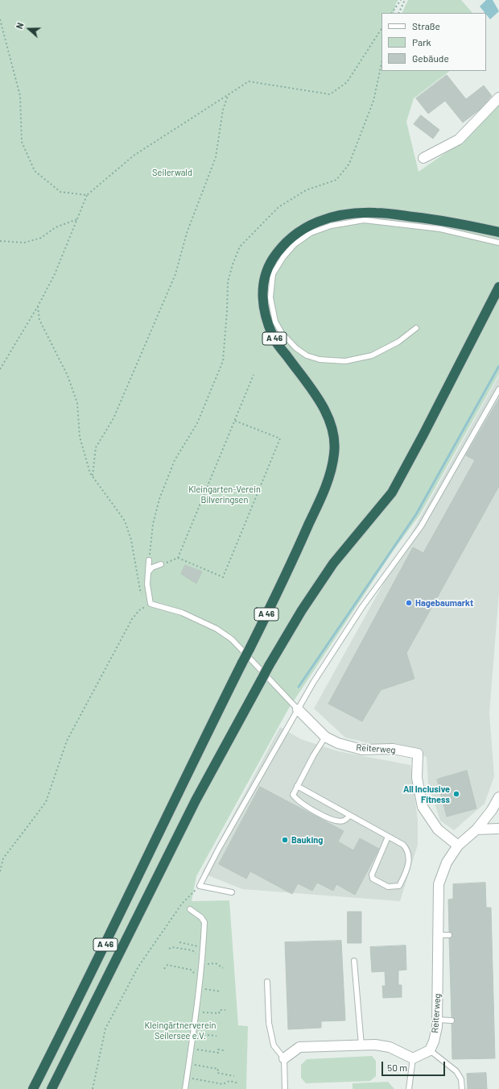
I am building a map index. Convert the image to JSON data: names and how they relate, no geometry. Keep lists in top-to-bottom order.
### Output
{
  "streets": {
    "highway": ["A 46"],
    "street": ["Reiterweg"]
  },
  "parks": ["Seilerwald", "Kleingarten-Verein Bilveringsen", "Kleingärtnerverein Seilersee e.V."],
  "places": ["Hagebaumarkt", "All Inclusive Fitness", "Bauking"],
  "legend": ["Straße", "Park", "Gebäude"],
  "scale_bar": "50 m",
  "north": "left"
}
